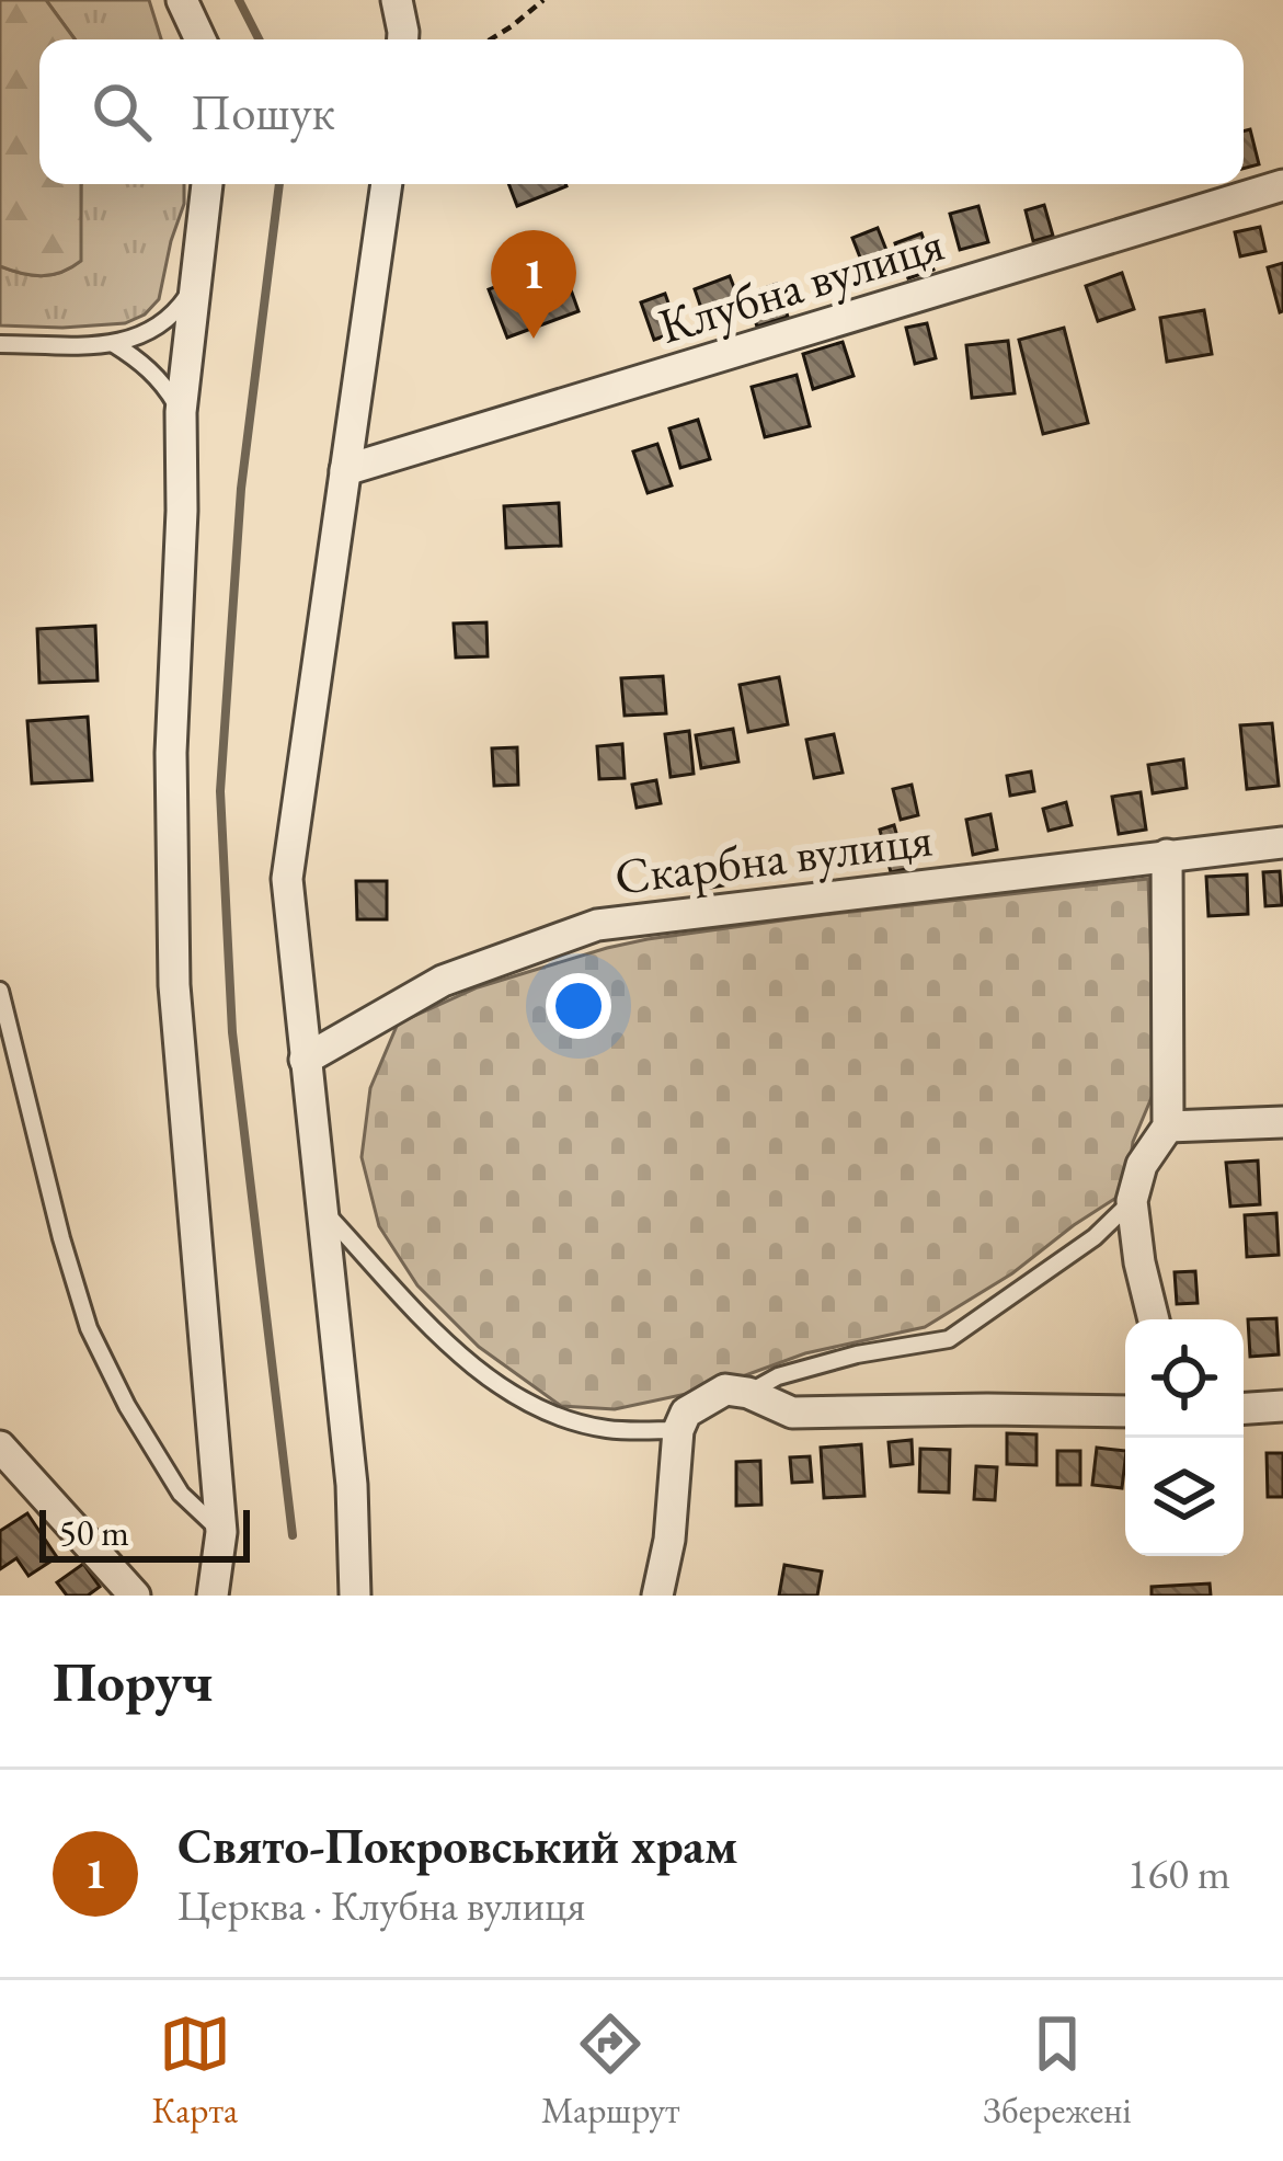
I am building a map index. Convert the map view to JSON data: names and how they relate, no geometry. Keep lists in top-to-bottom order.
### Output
{
  "streets": {
    "street": ["Клубна вулиця", "Скарбна вулиця"]
  },
  "scale_bar": "50 m",
  "page": {
    "search": "Пошук",
    "pins": "1",
    "scale": "50 m",
    "heading": "Поруч",
    "list": [
      {
        "mark": "1",
        "name": "Свято-Покровський храм",
        "note": "Церква · Клубна вулиця",
        "value": "160 m"
      }
    ],
    "nav": ["Карта", "Маршрут", "Збережені"]
  }
}
